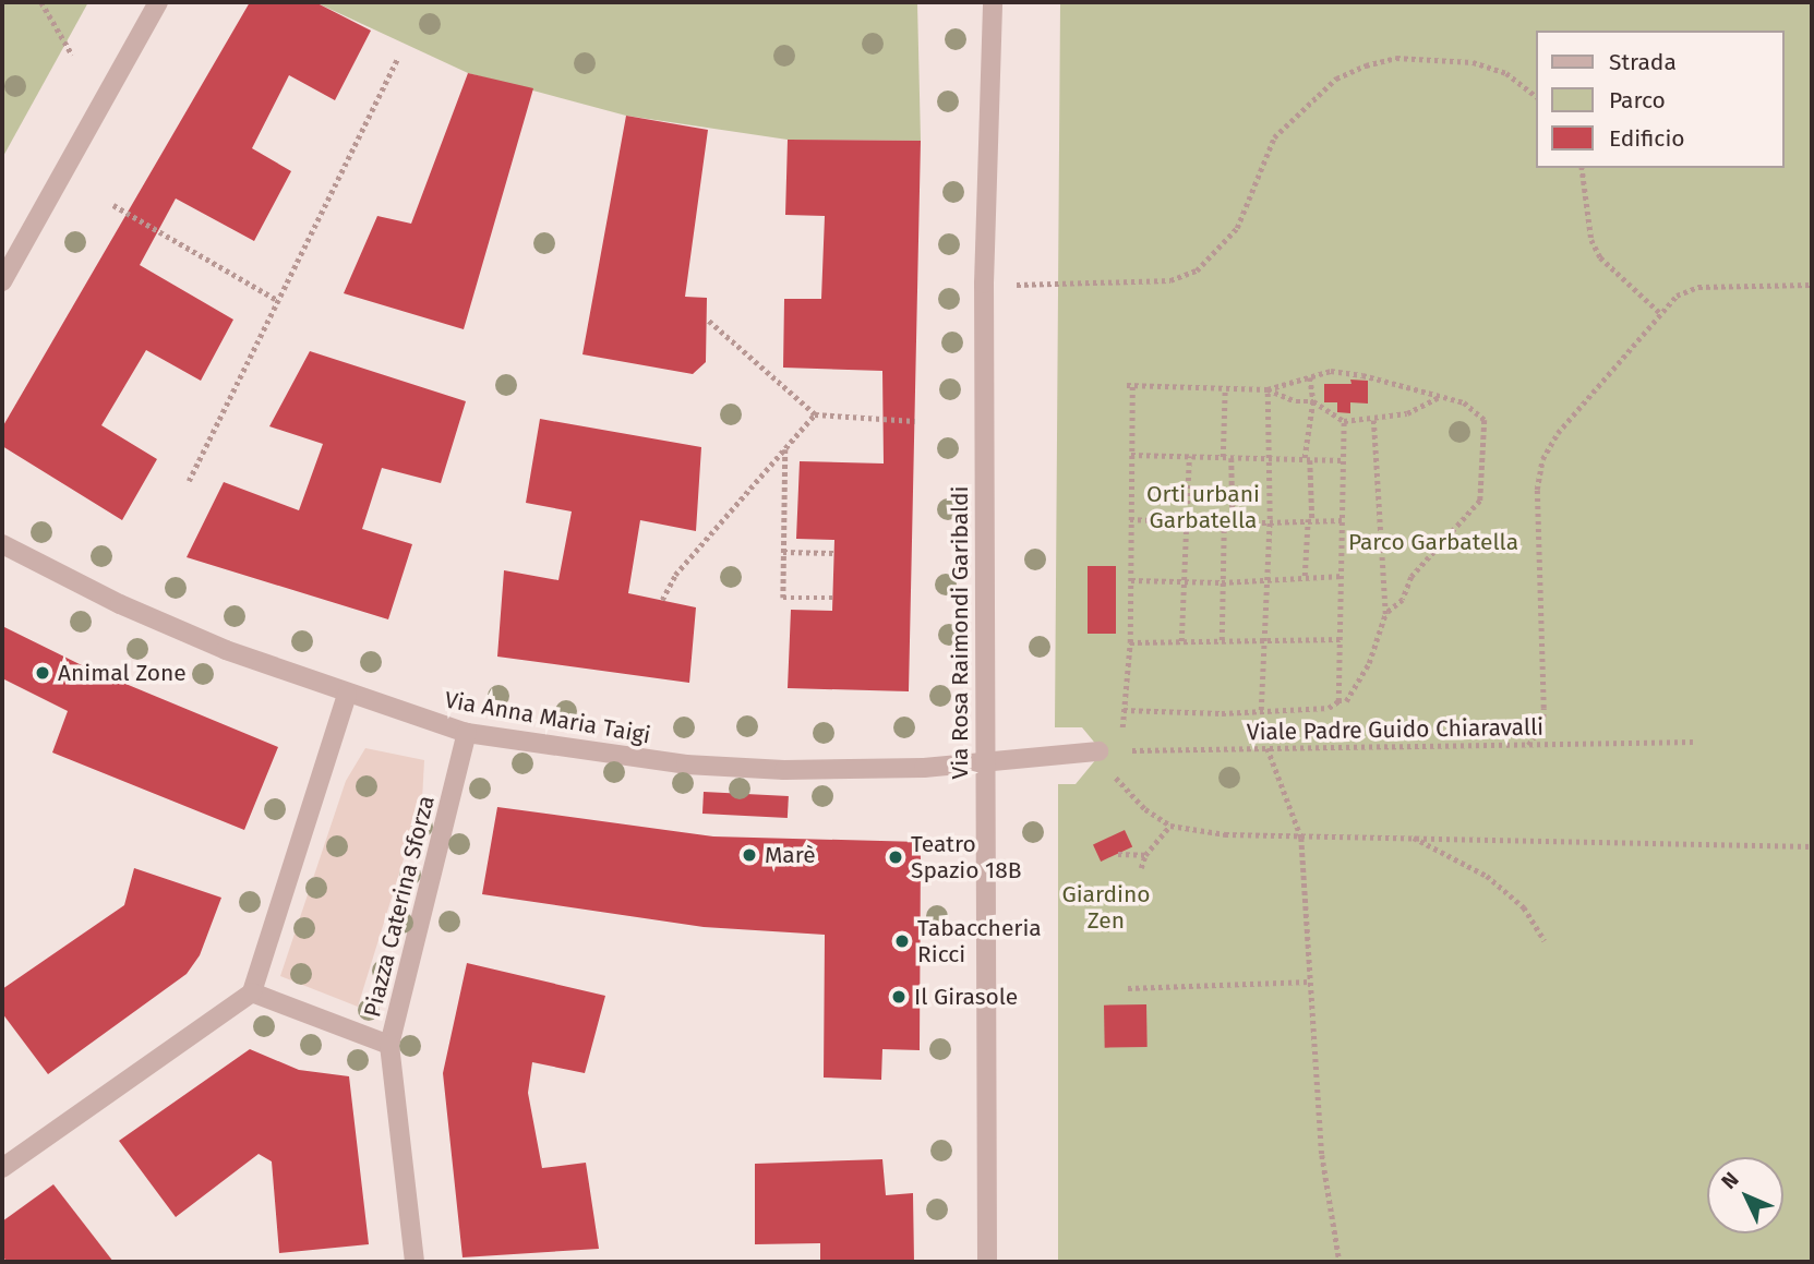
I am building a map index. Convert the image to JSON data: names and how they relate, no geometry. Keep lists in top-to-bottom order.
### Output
{
  "streets": {
    "street": ["Via Rosa Raimondi Garibaldi", "Via Anna Maria Taigi", "Piazza Caterina Sforza"],
    "path": ["Viale Padre Guido Chiaravalli"]
  },
  "crossings": [
    ["Via Rosa Raimondi Garibaldi", "Via Anna Maria Taigi"],
    ["Via Anna Maria Taigi", "Viale Padre Guido Chiaravalli"],
    ["Via Anna Maria Taigi", "Piazza Caterina Sforza"]
  ],
  "parks": ["Orti urbani Garbatella", "Parco Garbatella", "Giardino Zen"],
  "places": [
    "Animal Zone",
    "Marè",
    "Teatro Spazio 18B",
    "Tabaccheria Ricci",
    "Il Girasole"
  ],
  "legend": ["Strada", "Parco", "Edificio"],
  "north": "top left"
}
